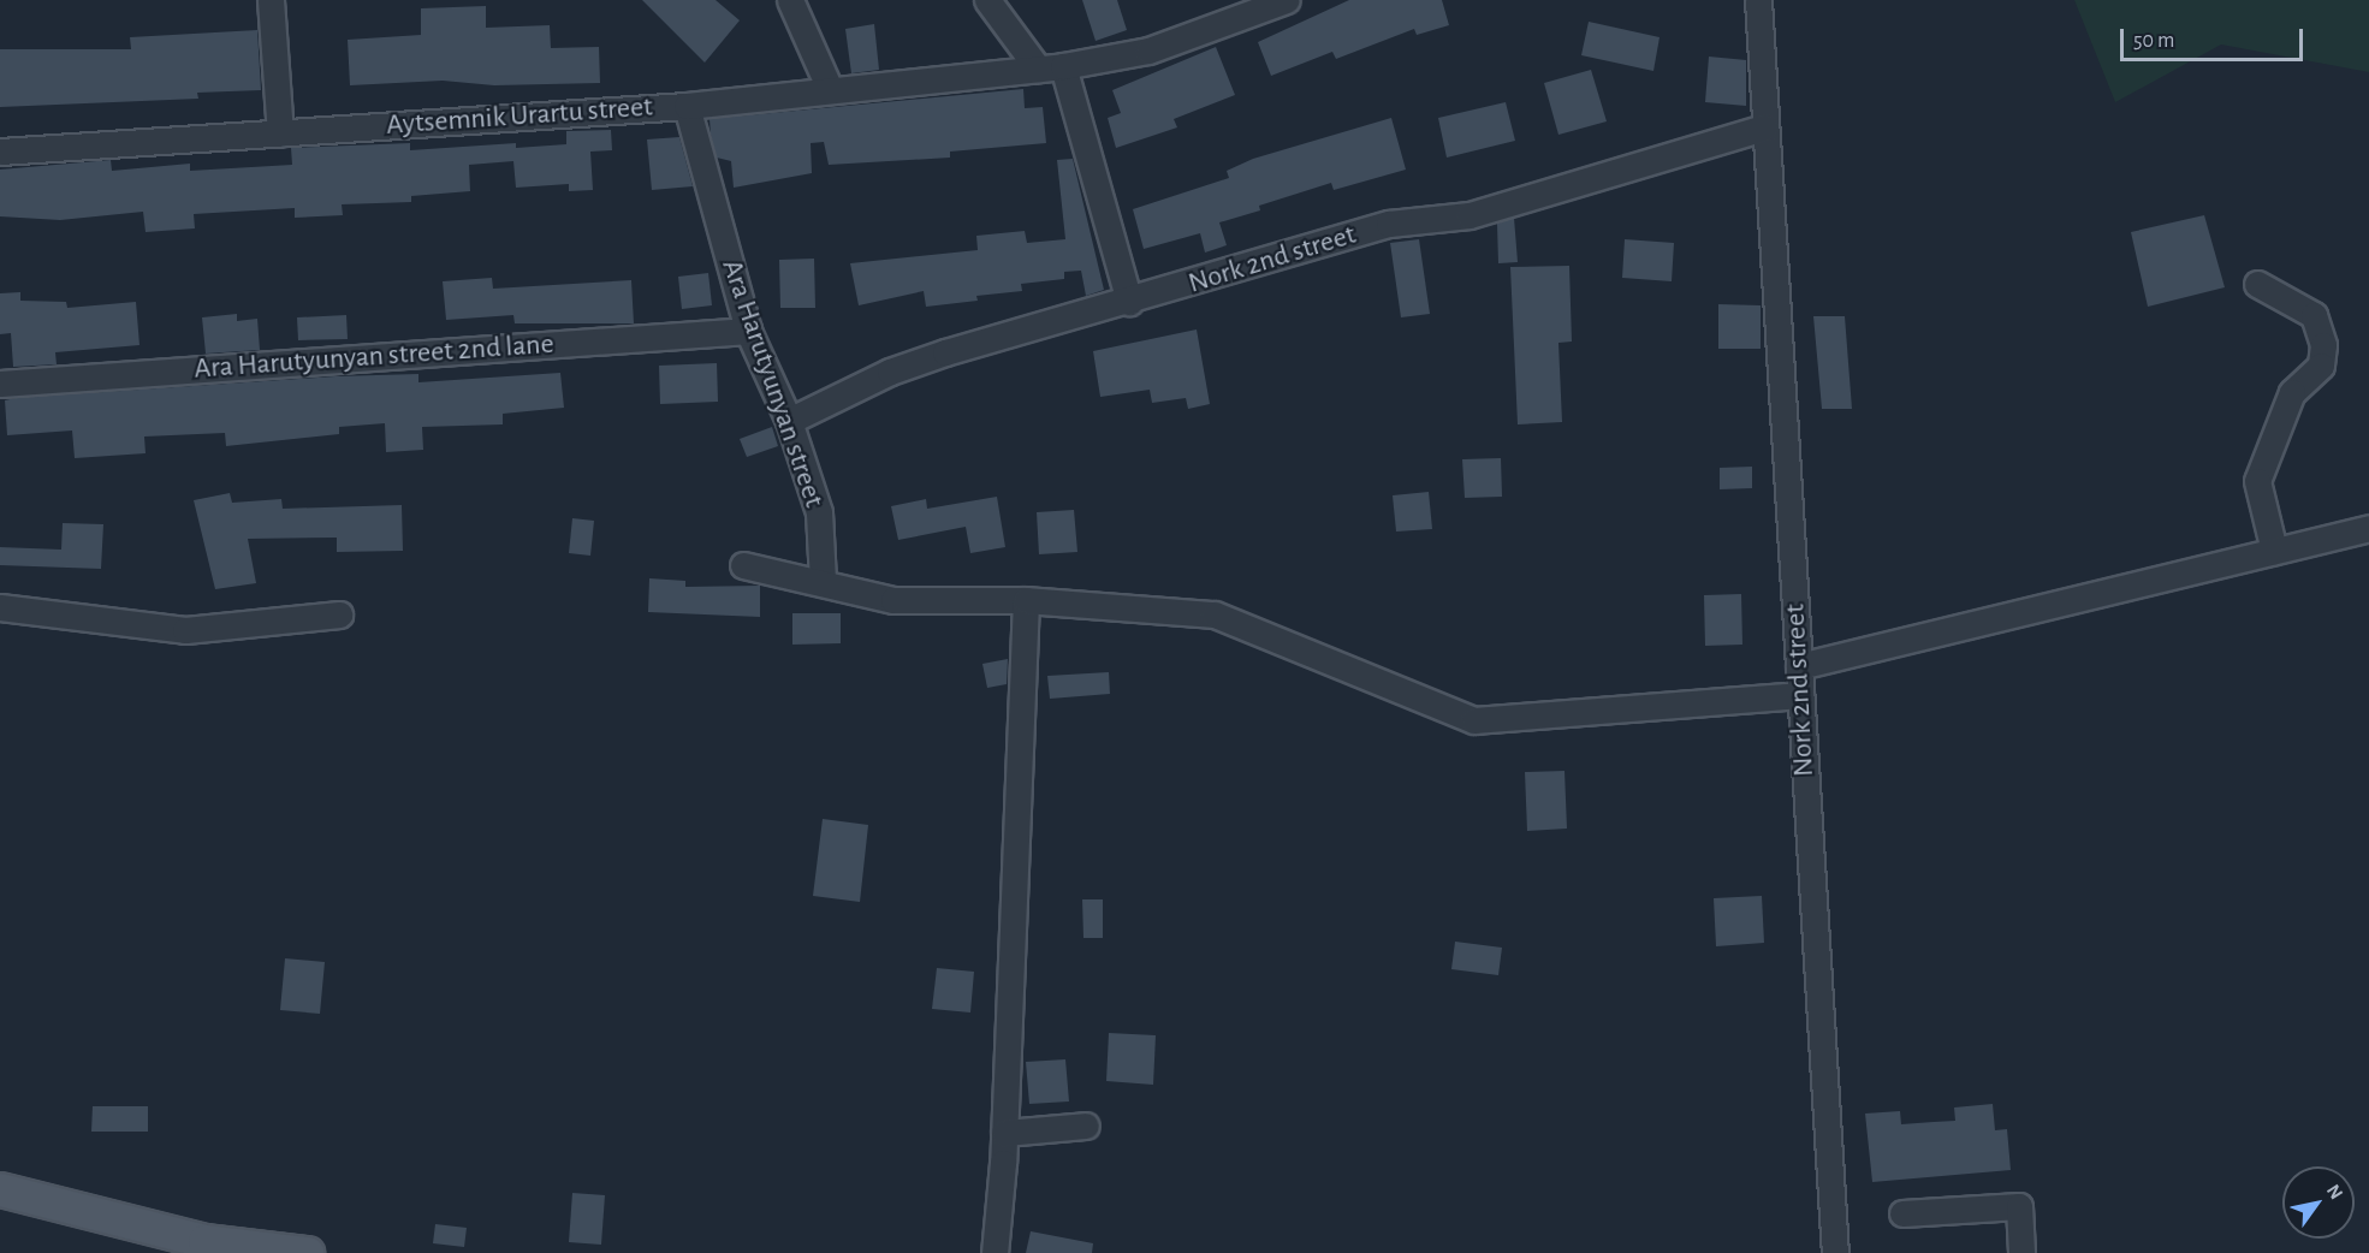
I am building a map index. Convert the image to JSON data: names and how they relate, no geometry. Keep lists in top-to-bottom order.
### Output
{
  "streets": {
    "street": [
      "Aytsemnik Urartu street",
      "Nork 2nd street",
      "Ara Harutyunyan street 2nd lane",
      "Ara Harutyunyan street"
    ]
  },
  "crossings": [
    ["Aytsemnik Urartu street", "Ara Harutyunyan street"],
    ["Nork 2nd street", "Ara Harutyunyan street"],
    ["Ara Harutyunyan street 2nd lane", "Ara Harutyunyan street"]
  ],
  "scale_bar": "50 m",
  "north": "top right"
}
